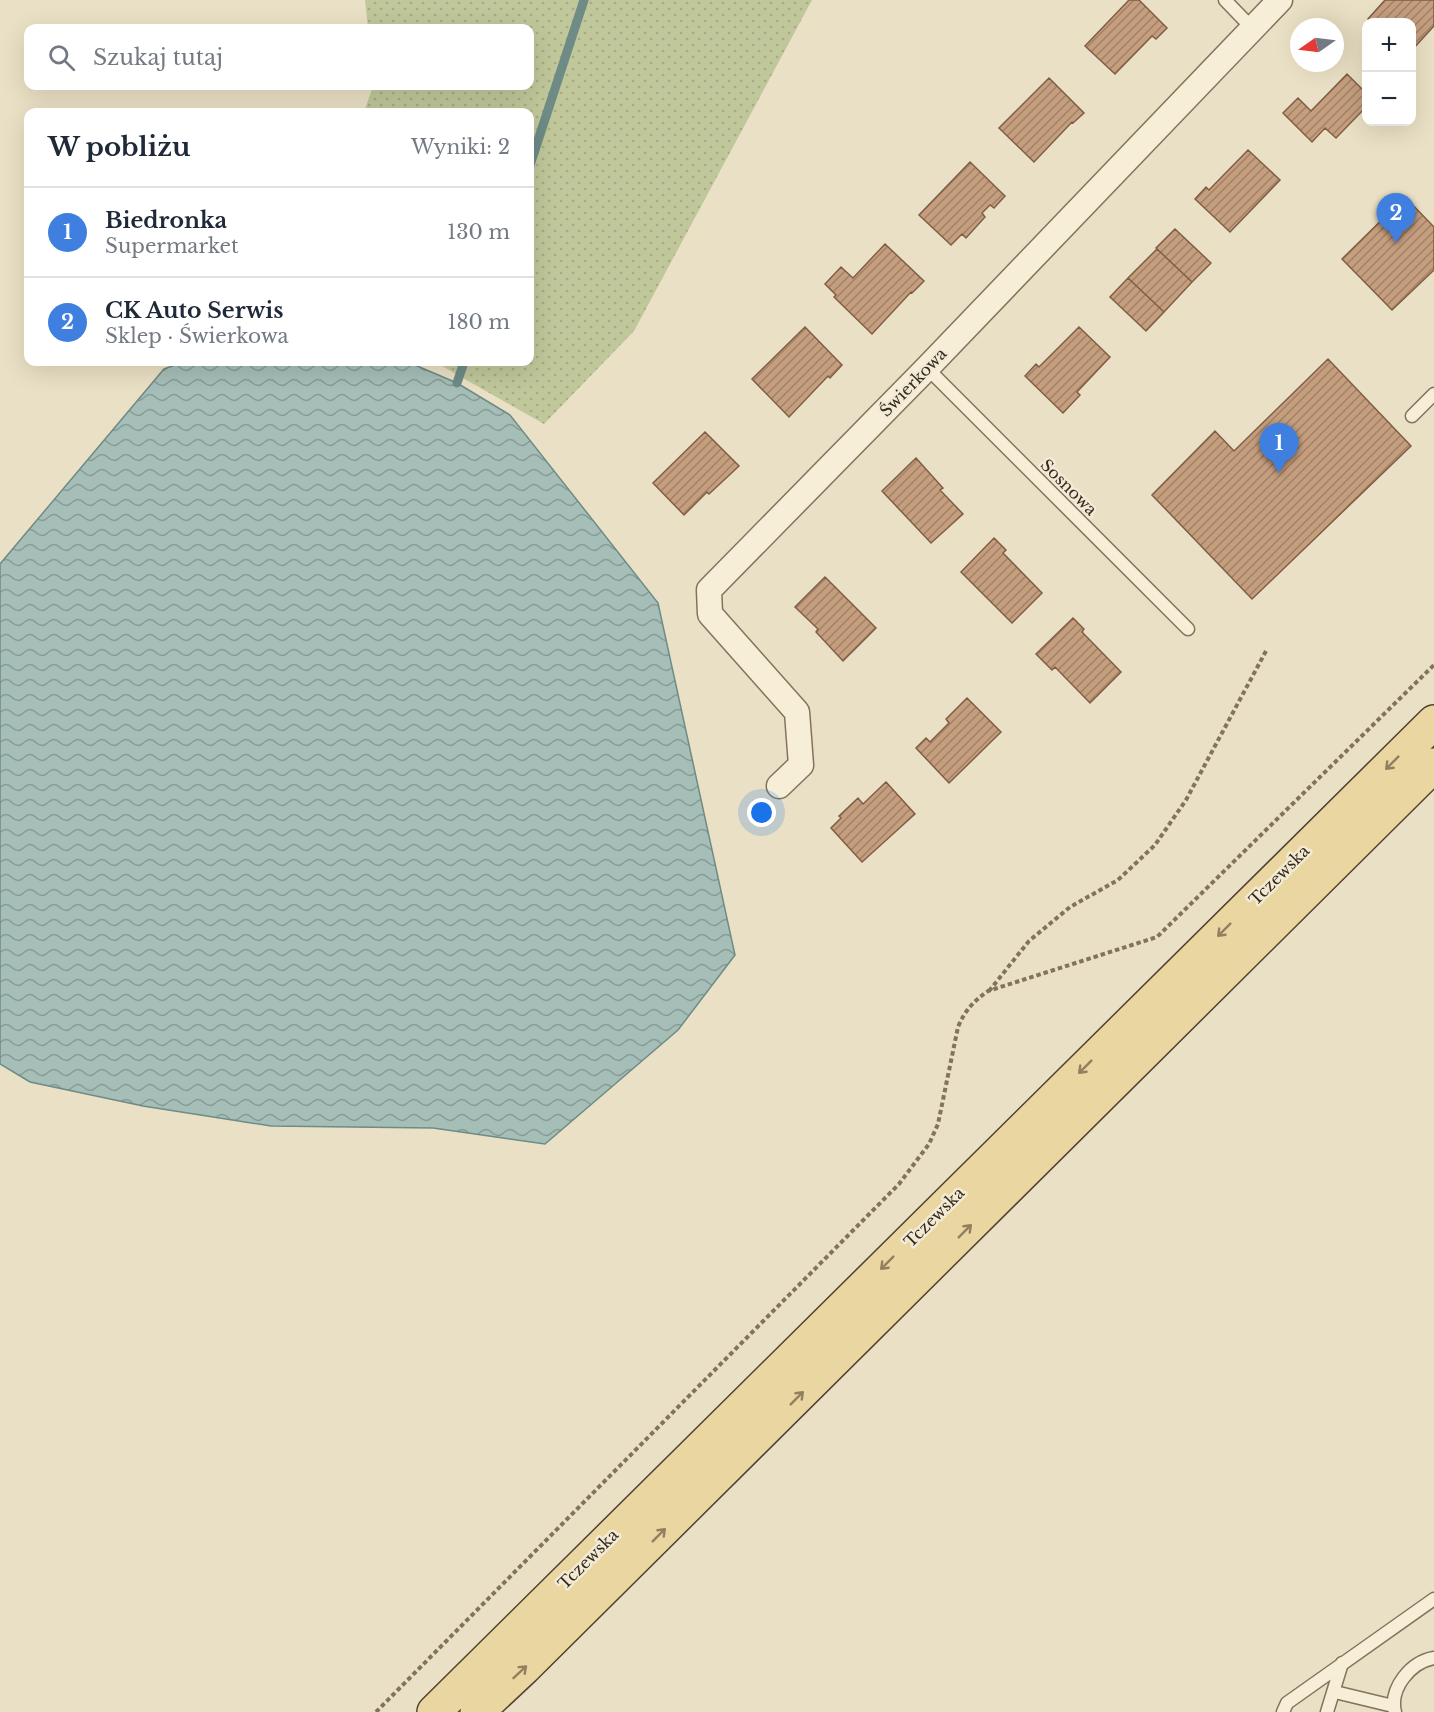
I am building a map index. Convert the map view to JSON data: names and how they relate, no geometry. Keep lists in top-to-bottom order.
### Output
{
  "streets": {
    "main road": ["Tczewska"],
    "street": ["Świerkowa"],
    "lane": ["Sosnowa"]
  },
  "crossings": [
    ["Świerkowa", "Sosnowa"]
  ],
  "north": "left",
  "page": {
    "map_buttons": ["+", "−"],
    "search": "Szukaj tutaj",
    "heading": ["W pobliżu", "Wyniki: 2"],
    "list": [
      {
        "mark": "1",
        "name": "Biedronka",
        "note": "Supermarket",
        "value": "130 m"
      },
      {
        "mark": "2",
        "name": "CK Auto Serwis",
        "note": "Sklep · Świerkowa",
        "value": "180 m"
      }
    ],
    "pins": ["2", "1"]
  }
}
